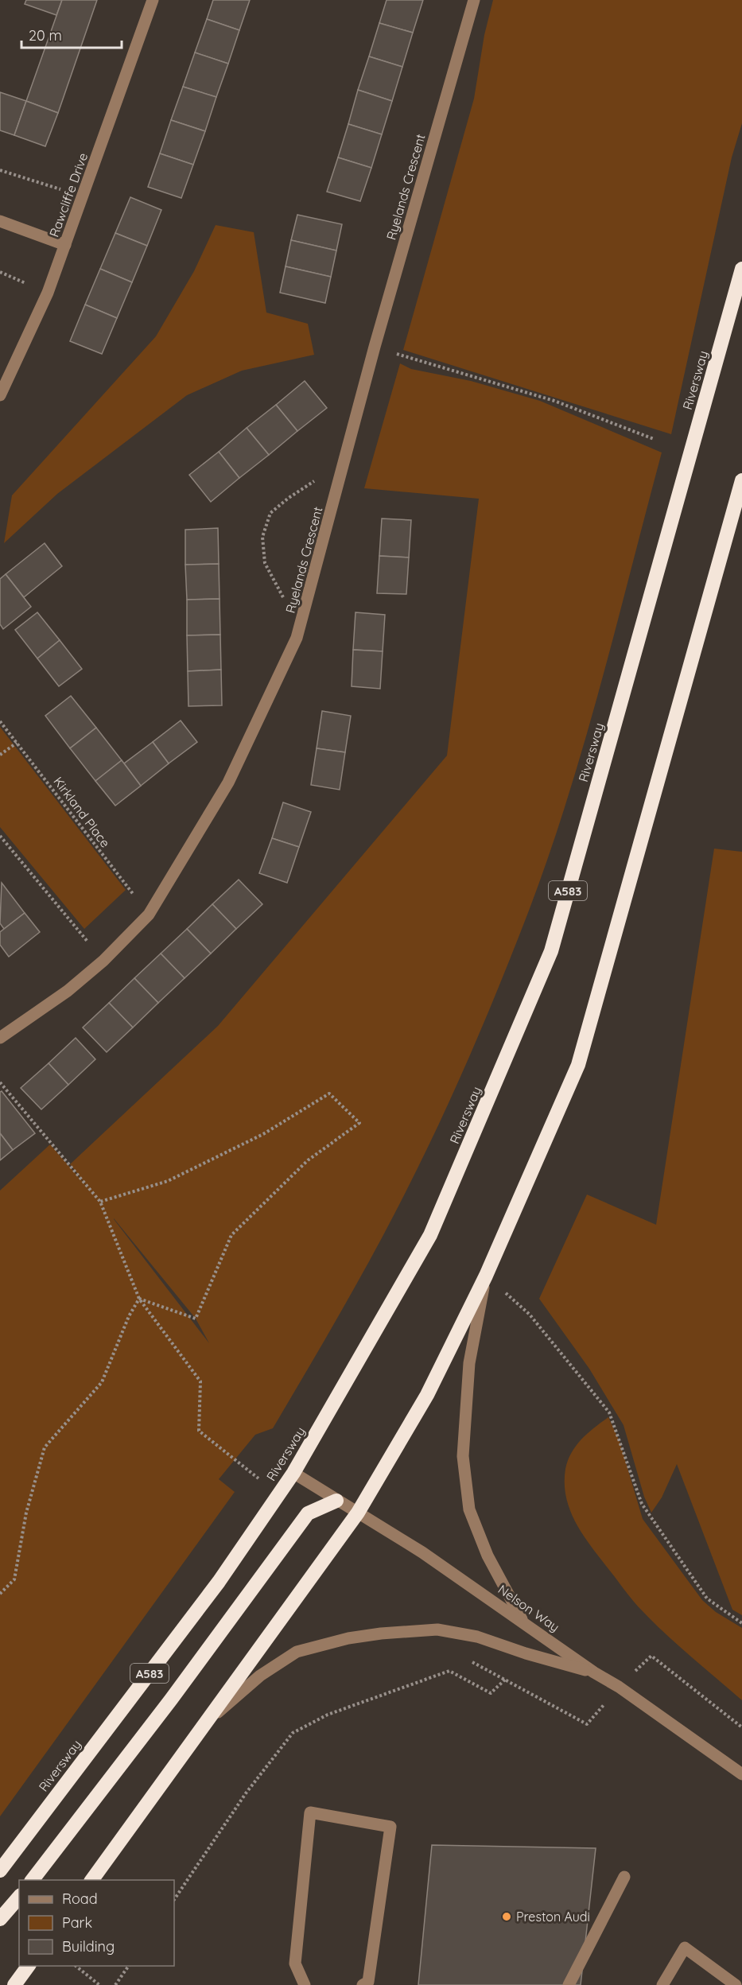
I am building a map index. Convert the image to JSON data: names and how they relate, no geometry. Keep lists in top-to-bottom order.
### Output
{
  "streets": {
    "highway": ["Riversway", "A583"],
    "street": ["Ryelands Crescent", "Rawcliffe Drive", "Nelson Way"],
    "path": ["Kirkland Place"]
  },
  "crossings": [
    ["Ryelands Crescent", "Kirkland Place"],
    ["Riversway", "Nelson Way"],
    ["A583", "Nelson Way"]
  ],
  "places": ["Preston Audi"],
  "legend": ["Road", "Park", "Building"],
  "scale_bar": "20 m"
}
